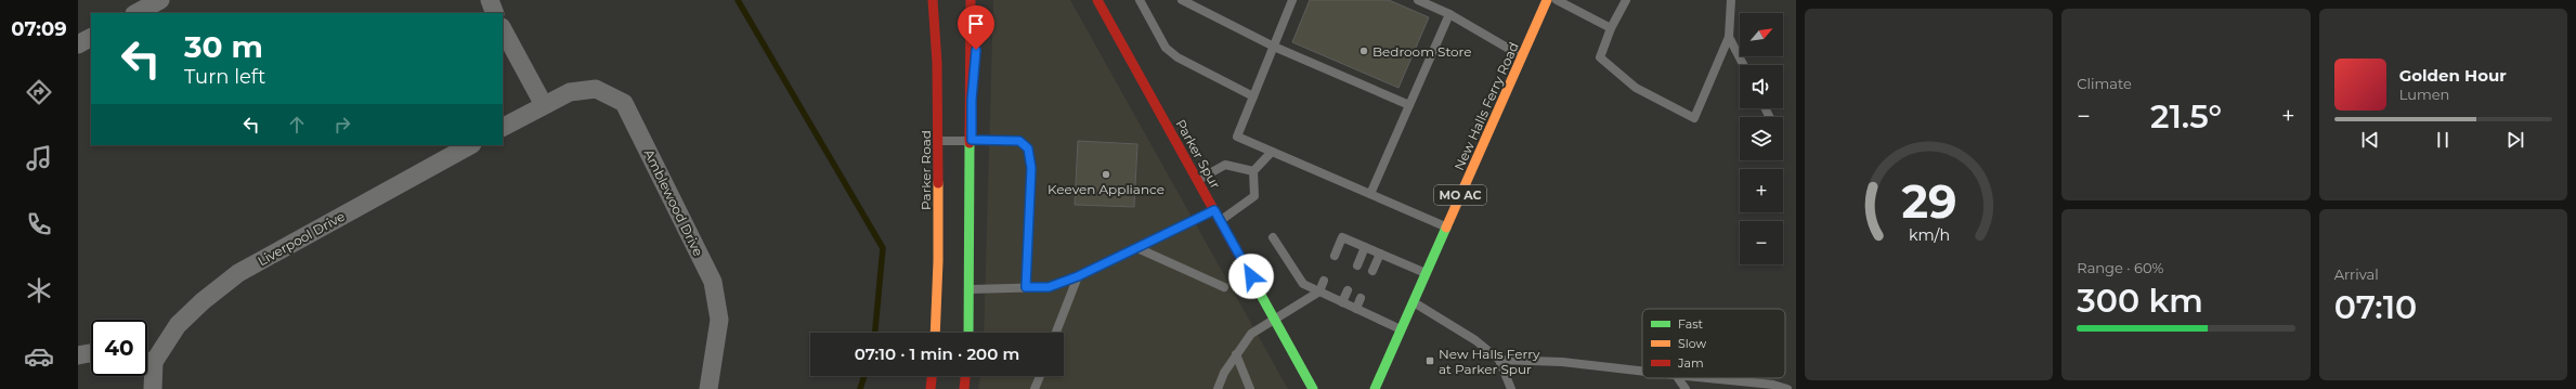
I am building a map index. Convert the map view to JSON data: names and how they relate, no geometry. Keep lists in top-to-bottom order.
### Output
{
  "streets": {
    "main road": [
      "New Halls Ferry Road",
      "Parker Spur",
      "Parker Road",
      "MO AC"
    ],
    "street": ["Amblewood Drive", "Liverpool Drive"]
  },
  "places": {
    "other": ["Bedroom Store", "Keeven Appliance"],
    "transit": ["New Halls Ferry at Parker Spur"]
  },
  "legend": ["Fast", "Slow", "Jam"],
  "north": "top right",
  "page": {
    "tabs": "07:09",
    "tile": [
      "Climate",
      ["Range · 60%", "300 km"],
      ["Arrival", "07:10"]
    ],
    "map_buttons": ["+", "−"],
    "turn": ["30 m", "Turn left"],
    "song": ["Golden Hour", "Lumen"],
    "heat": ["−", "21.5°", "+"],
    "limit": "40",
    "trip": "07:10 · 1 min · 200 m",
    "gauge": ["29", "km/h"]
  }
}
